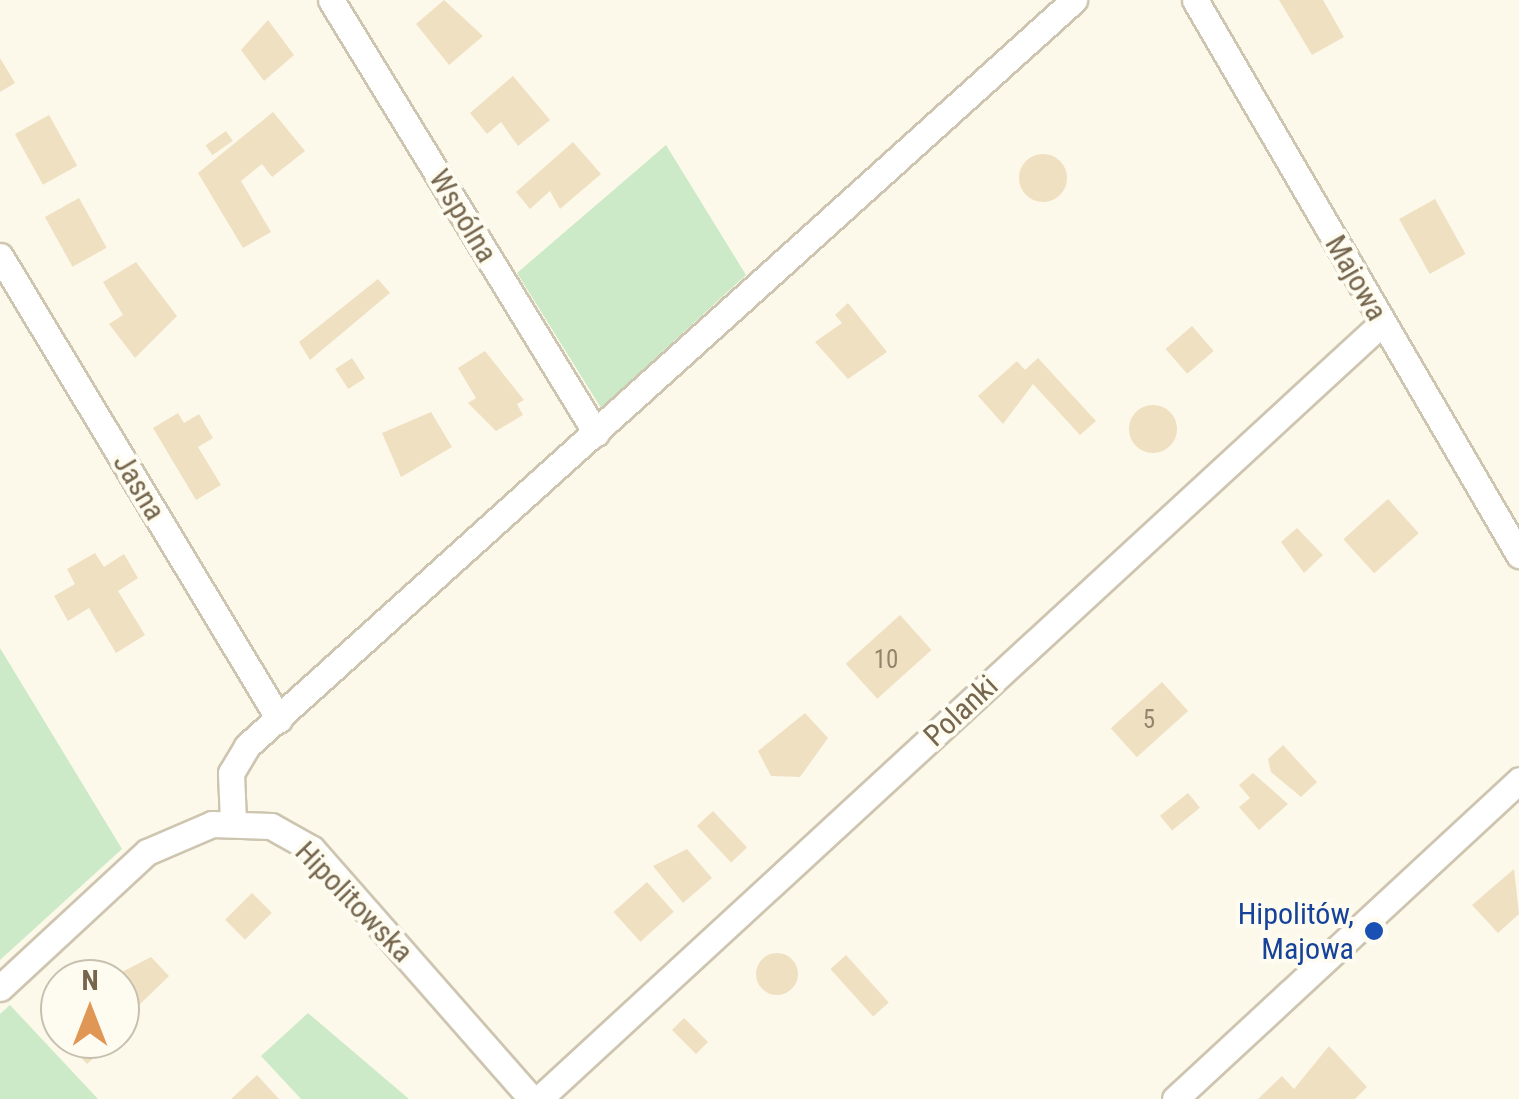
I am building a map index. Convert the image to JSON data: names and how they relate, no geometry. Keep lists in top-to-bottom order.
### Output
{
  "streets": {
    "street": [
      "Wspólna",
      "Majowa",
      "Jasna",
      "Polanki",
      "Hipolitowska"
    ]
  },
  "crossings": [
    ["Majowa", "Polanki"],
    ["Polanki", "Hipolitowska"]
  ],
  "places": ["Hipolitów, Majowa"],
  "house_numbers": ["10", "5"],
  "north": "top"
}
